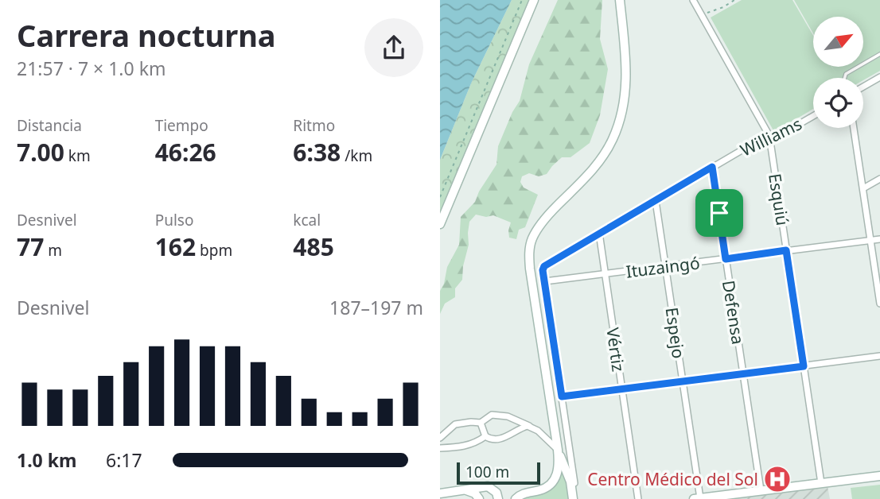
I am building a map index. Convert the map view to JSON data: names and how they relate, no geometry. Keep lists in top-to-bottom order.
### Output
{
  "streets": {
    "street": [
      "Williams",
      "Esquiú",
      "Ituzaingó",
      "Defensa",
      "Espejo",
      "Vértiz"
    ]
  },
  "crossings": [
    ["Williams", "Esquiú"],
    ["Williams", "Ituzaingó"],
    ["Williams", "Defensa"],
    ["Williams", "Espejo"],
    ["Williams", "Vértiz"],
    ["Esquiú", "Ituzaingó"],
    ["Ituzaingó", "Defensa"],
    ["Ituzaingó", "Espejo"],
    ["Ituzaingó", "Vértiz"]
  ],
  "places": {
    "hospital": ["Centro Médico del Sol"]
  },
  "scale_bar": "100 m",
  "north": "top right",
  "page": {
    "heading": ["Carrera nocturna", "21:57 · 7 × 1.0 km"],
    "stats": [
      ["Distancia", "7.00 km"],
      ["Tiempo", "46:26"],
      ["Ritmo", "6:38 /km"],
      ["Desnivel", "77 m"],
      ["Pulso", "162 bpm"],
      ["kcal", "485"]
    ],
    "chart": ["Desnivel", "187–197 m"],
    "list": [
      {
        "name": "1.0 km",
        "note": "6:17"
      }
    ],
    "scale": "100 m"
  }
}
